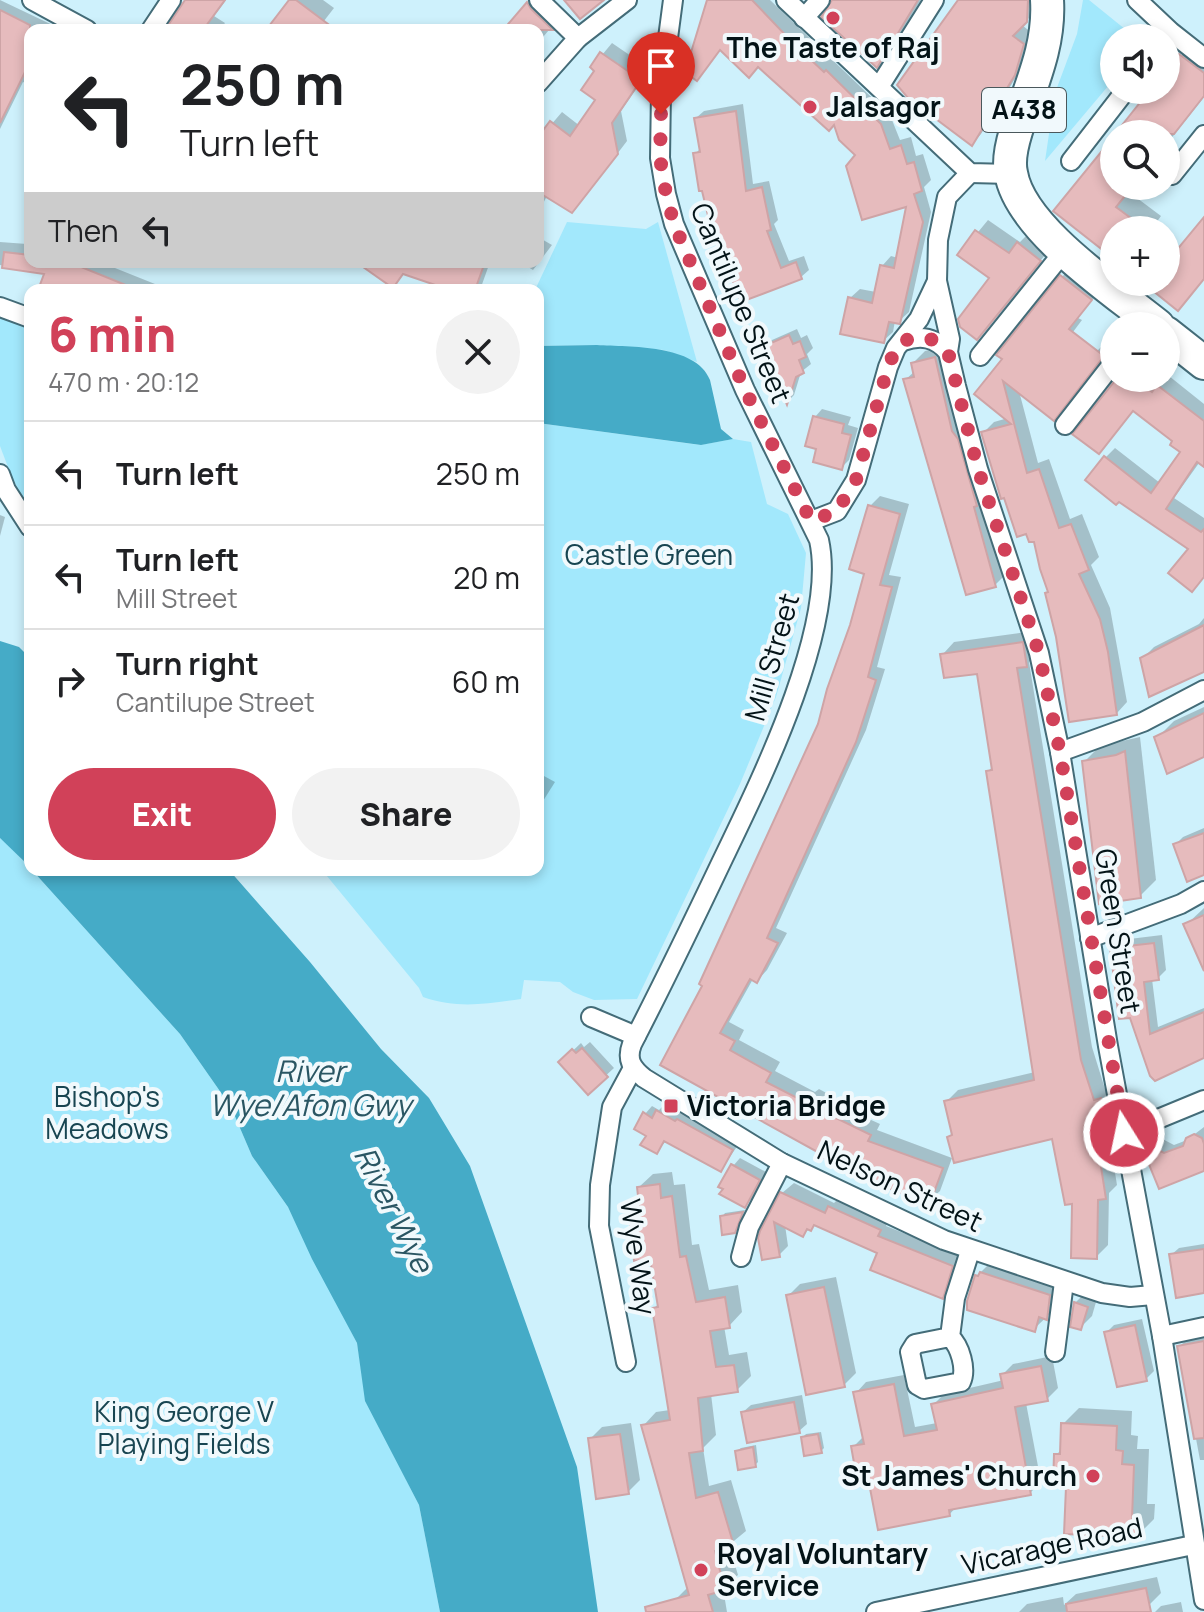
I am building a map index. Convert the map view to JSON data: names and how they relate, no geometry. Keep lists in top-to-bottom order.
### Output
{
  "streets": {
    "highway": ["A438"],
    "street": [
      "Cantilupe Street",
      "Mill Street",
      "Green Street",
      "Nelson Street",
      "Wye Way",
      "Vicarage Road"
    ]
  },
  "crossings": [
    ["Cantilupe Street", "Mill Street"],
    ["Green Street", "Nelson Street"],
    ["Green Street", "Vicarage Road"],
    ["Nelson Street", "Wye Way"]
  ],
  "water": ["River Wye/Afon Gwy", "River Wye"],
  "parks": ["Castle Green", "Bishop's Meadows", "King George V Playing Fields"],
  "places": {
    "other": [
      "The Taste of Raj",
      "Jalsagor",
      "St James' Church",
      "Royal Voluntary Service"
    ],
    "transit": ["Victoria Bridge"]
  },
  "page": {
    "map_buttons": ["+", "−"],
    "turn": ["250 m", "Turn left"],
    "then": "Then",
    "heading": ["6 min", "470 m · 20:12"],
    "list": [
      {
        "name": "Turn left",
        "value": "250 m"
      },
      {
        "name": "Turn left",
        "note": "Mill Street",
        "value": "20 m"
      },
      {
        "name": "Turn right",
        "note": "Cantilupe Street",
        "value": "60 m"
      }
    ],
    "buttons": ["Exit", "Share"]
  }
}
